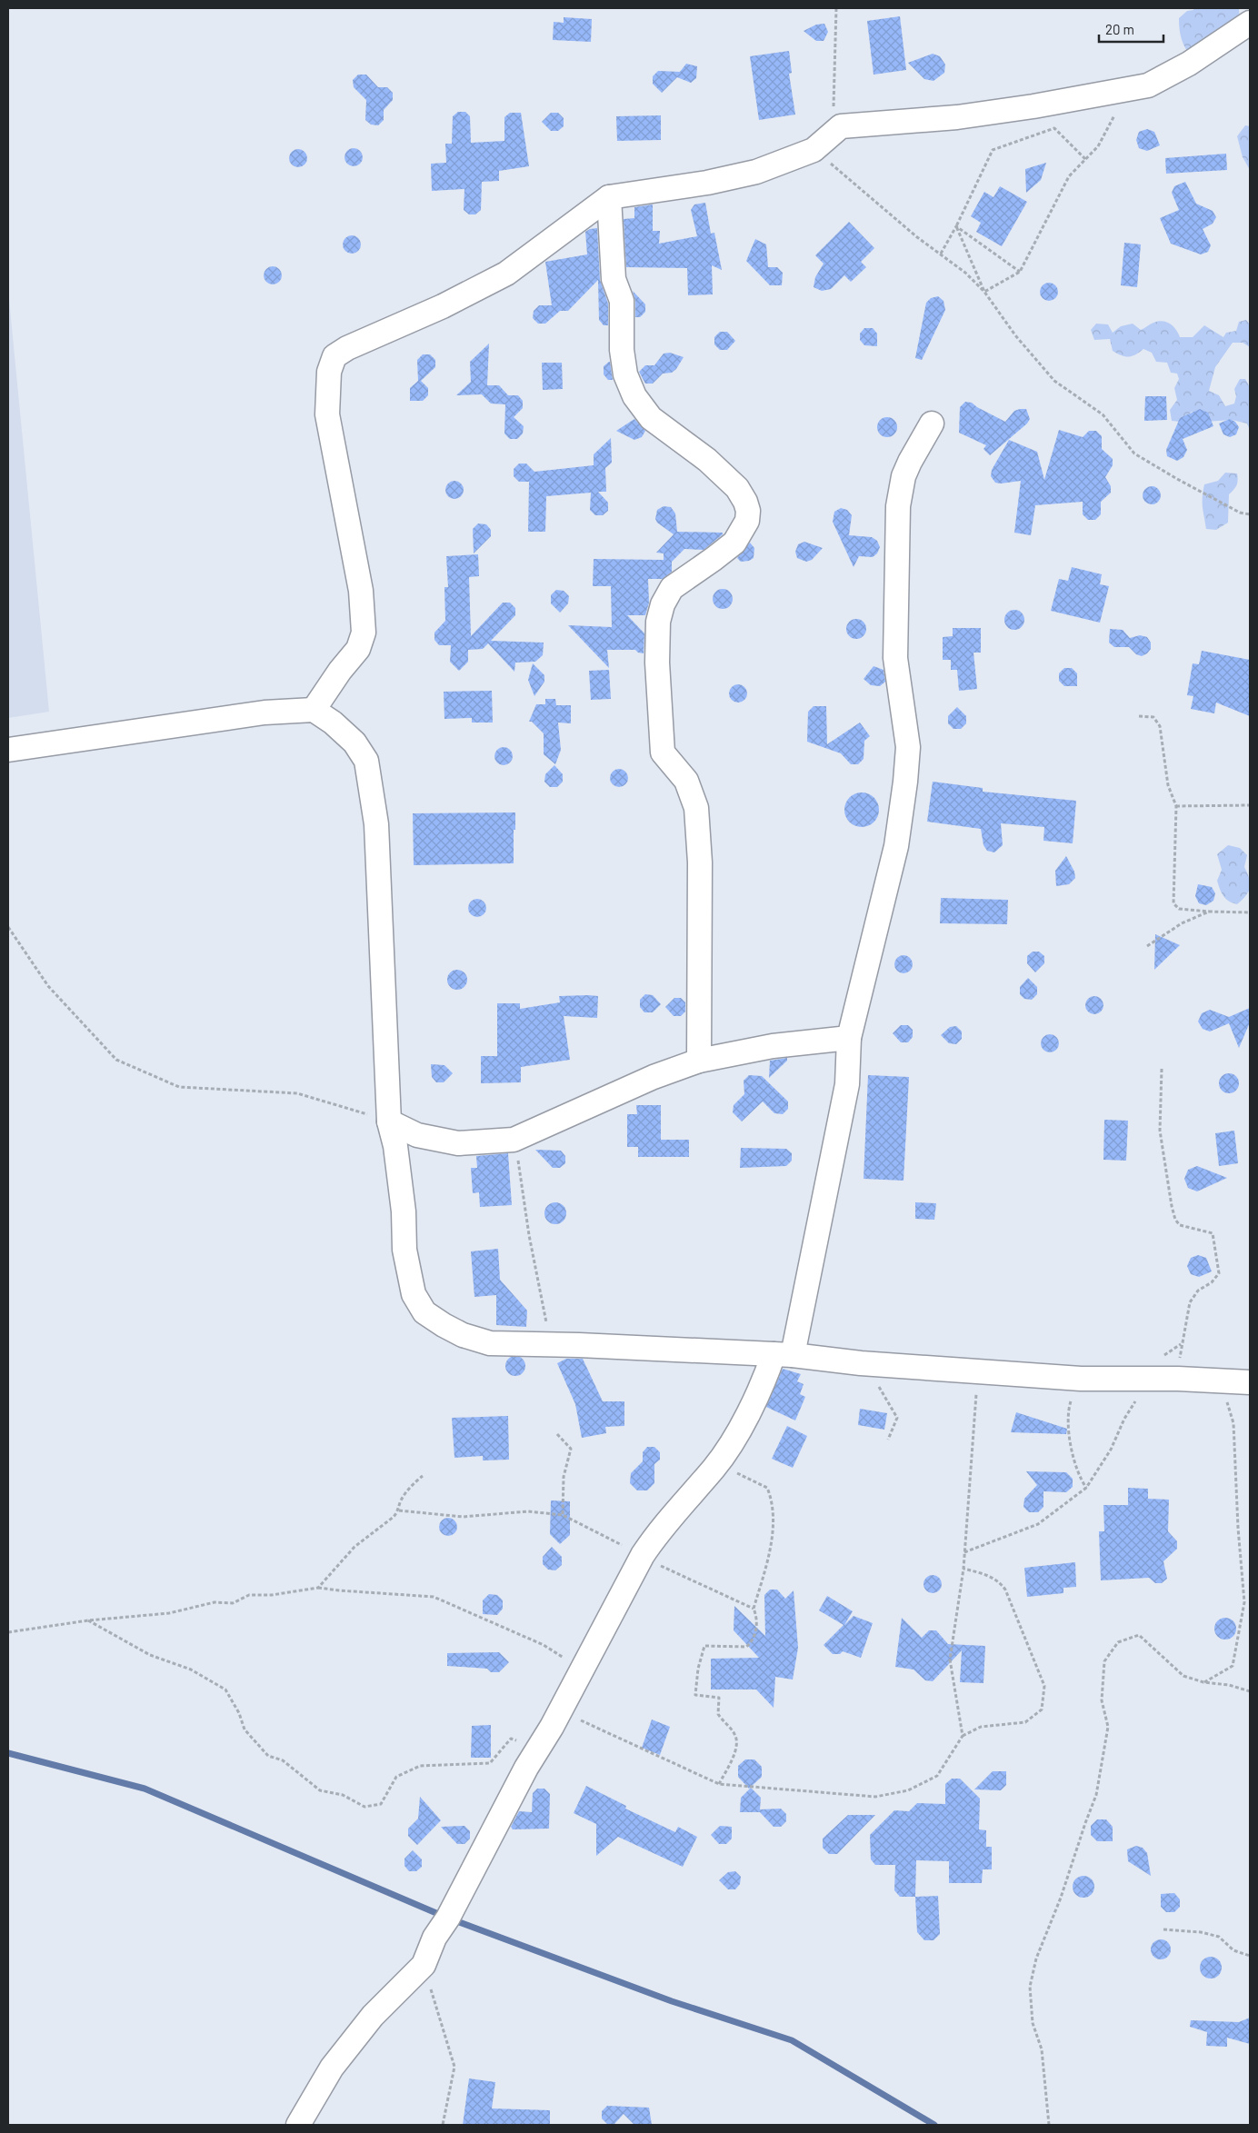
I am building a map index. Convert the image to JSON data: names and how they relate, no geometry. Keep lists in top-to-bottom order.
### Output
{
  "scale_bar": "20 m"
}
